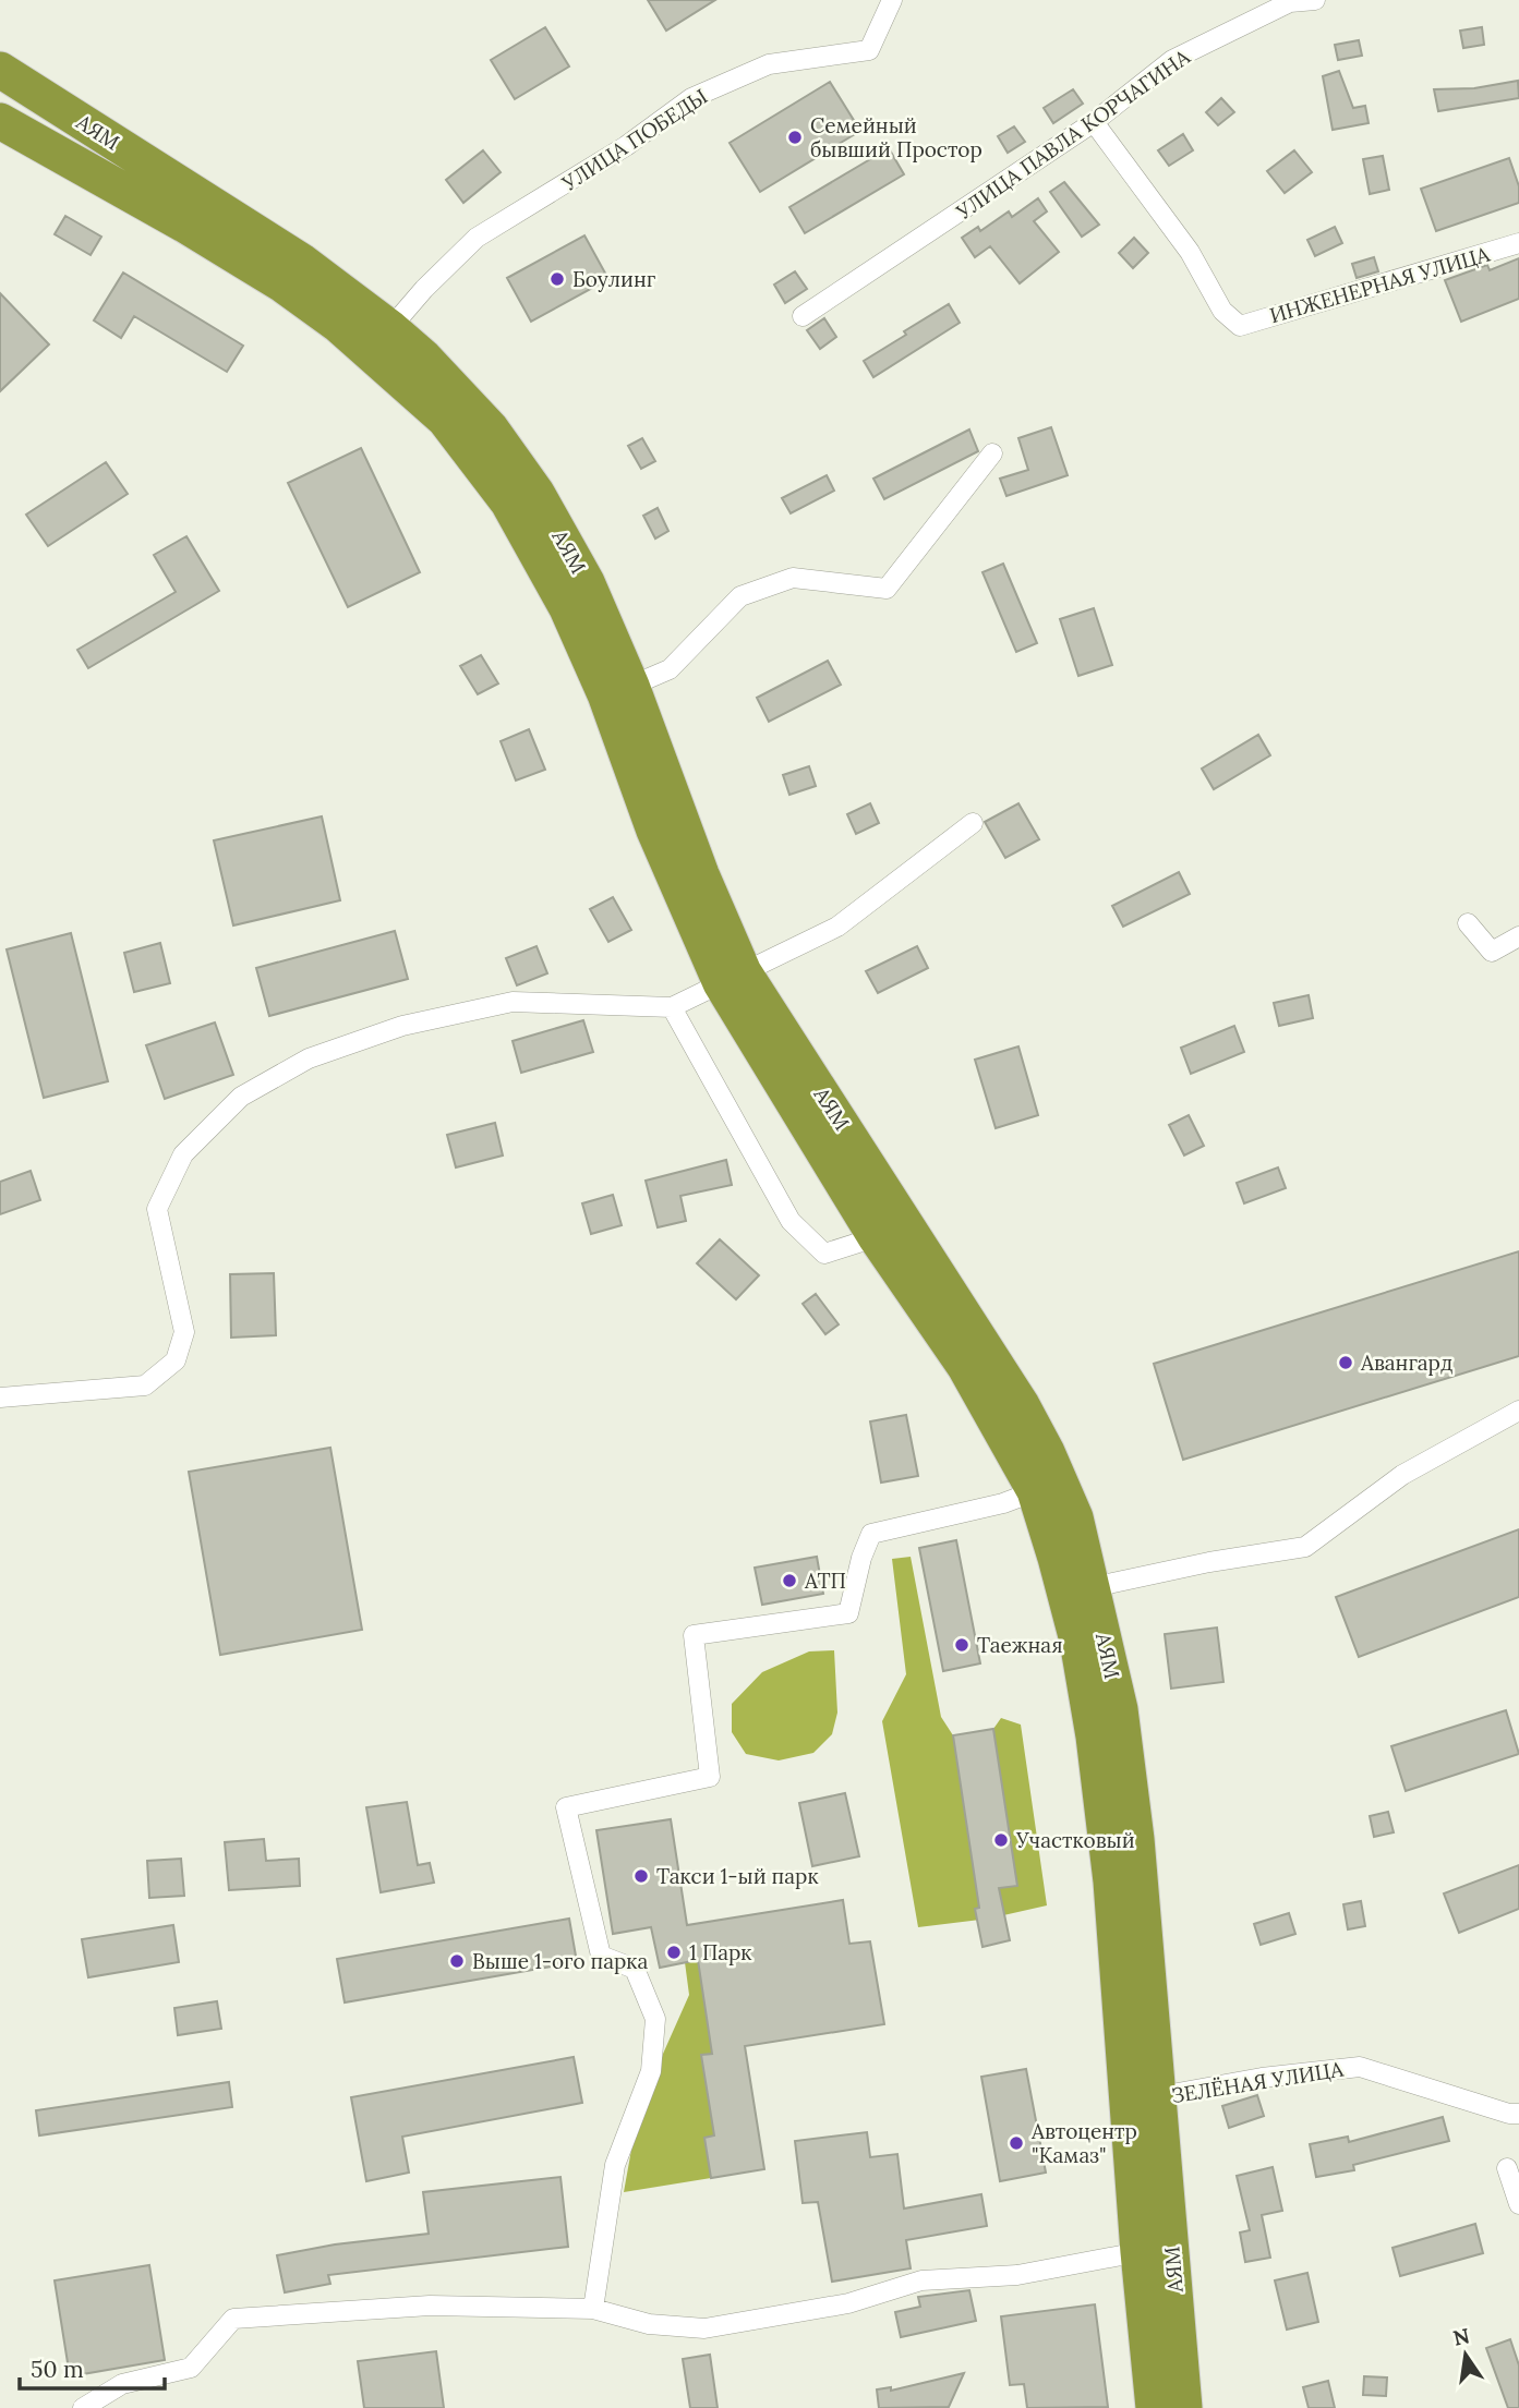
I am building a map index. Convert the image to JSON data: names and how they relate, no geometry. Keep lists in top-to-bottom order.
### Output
{
  "streets": {
    "highway": ["АЯМ"],
    "street": [
      "УЛИЦА ПАВЛА КОРЧАГИНА",
      "УЛИЦА ПОБЕДЫ",
      "ИНЖЕНЕРНАЯ УЛИЦА",
      "ЗЕЛЁНАЯ УЛИЦА"
    ]
  },
  "crossings": [
    ["АЯМ", "УЛИЦА ПОБЕДЫ"],
    ["АЯМ", "ЗЕЛЁНАЯ УЛИЦА"],
    ["УЛИЦА ПАВЛА КОРЧАГИНА", "ИНЖЕНЕРНАЯ УЛИЦА"]
  ],
  "places": [
    "Семейный бывший Простор",
    "Боулинг",
    "Авангард",
    "АТП",
    "Таежная",
    "Участковый",
    "Такси 1-ый парк",
    "1 Парк",
    "Выше 1-ого парка",
    "Автоцентр \"Камаз\""
  ],
  "scale_bar": "50 m",
  "north": "top"
}
